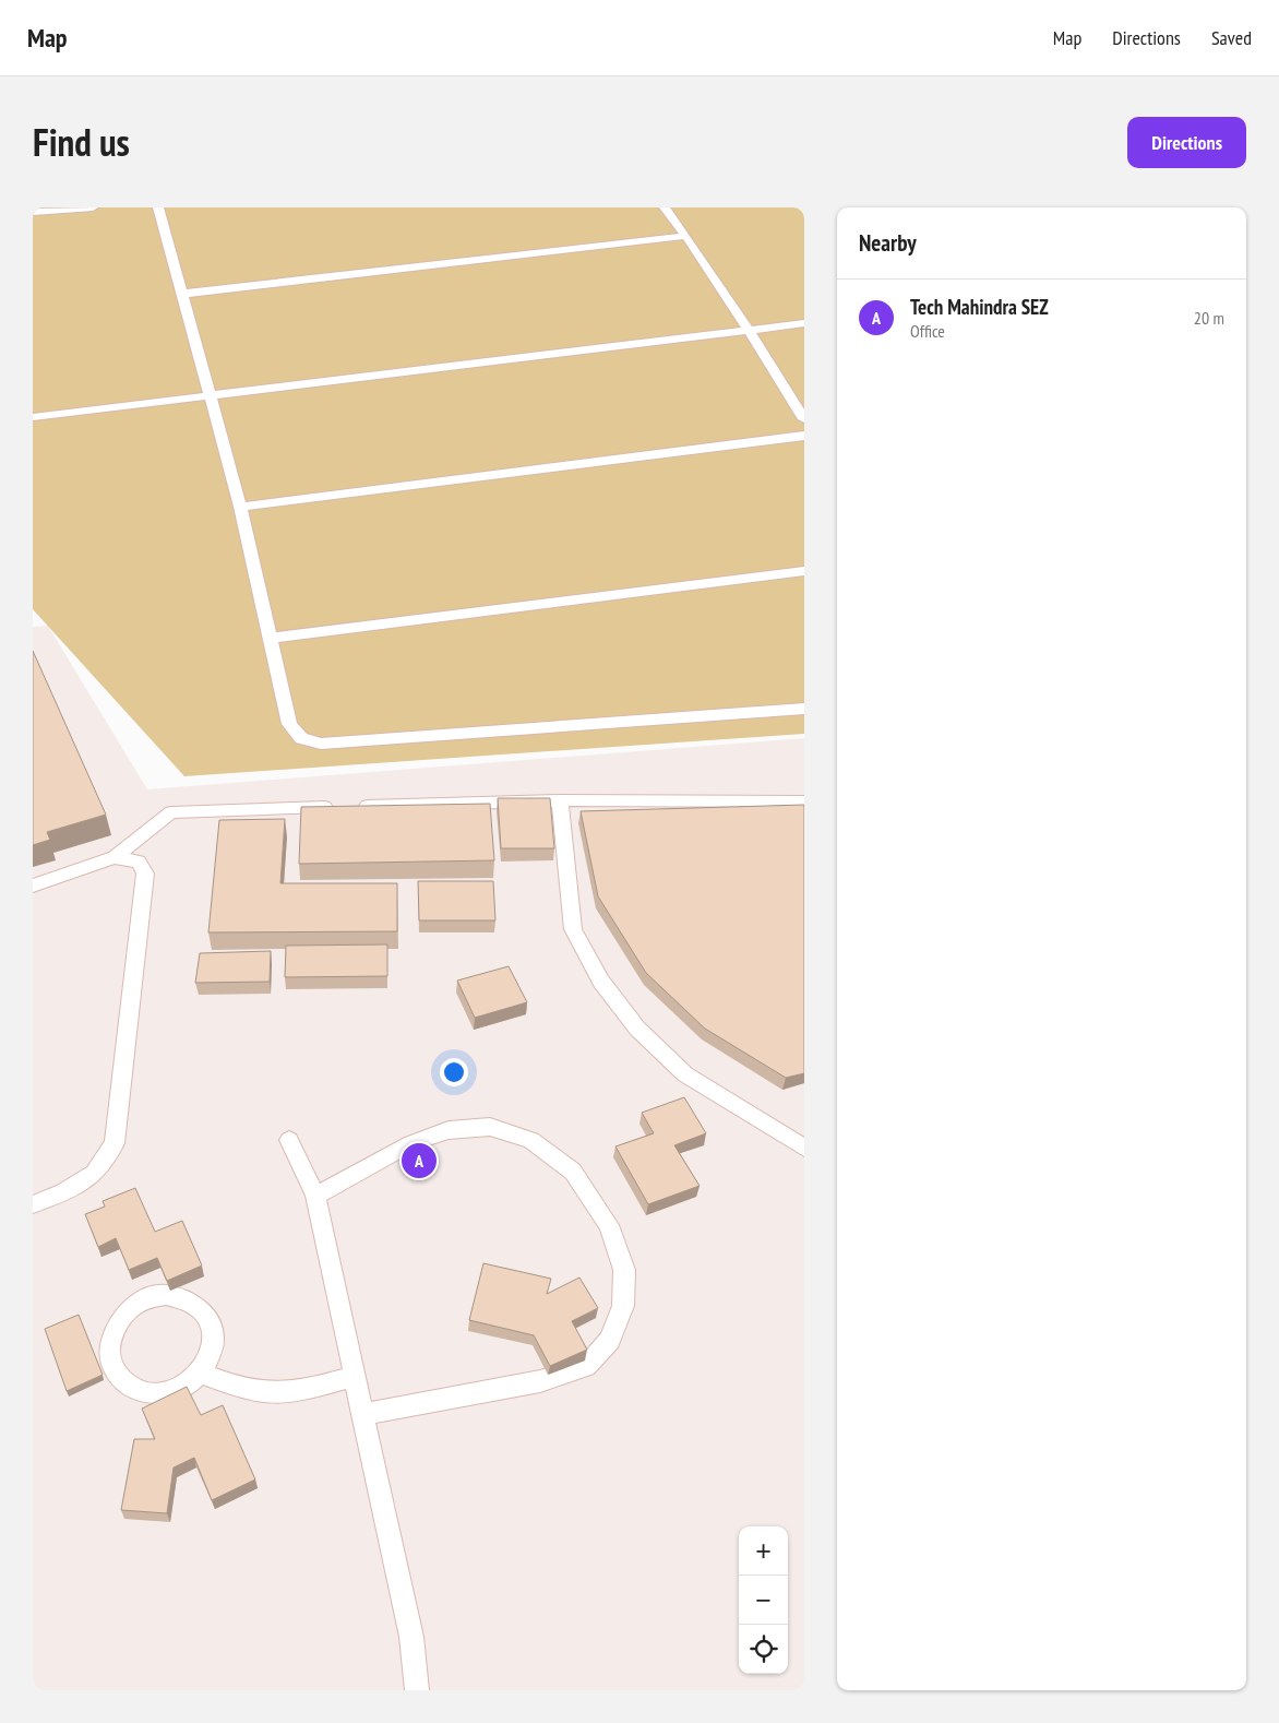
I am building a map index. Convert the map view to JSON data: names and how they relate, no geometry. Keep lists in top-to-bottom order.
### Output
{
  "page": {
    "header": "Map",
    "nav": ["Map", "Directions", "Saved"],
    "title": "Find us",
    "buttons": "Directions",
    "heading": "Nearby",
    "list": [
      {
        "mark": "A",
        "name": "Tech Mahindra SEZ",
        "note": "Office",
        "value": "20 m"
      }
    ],
    "pins": "A",
    "map_buttons": ["+", "−"]
  }
}
